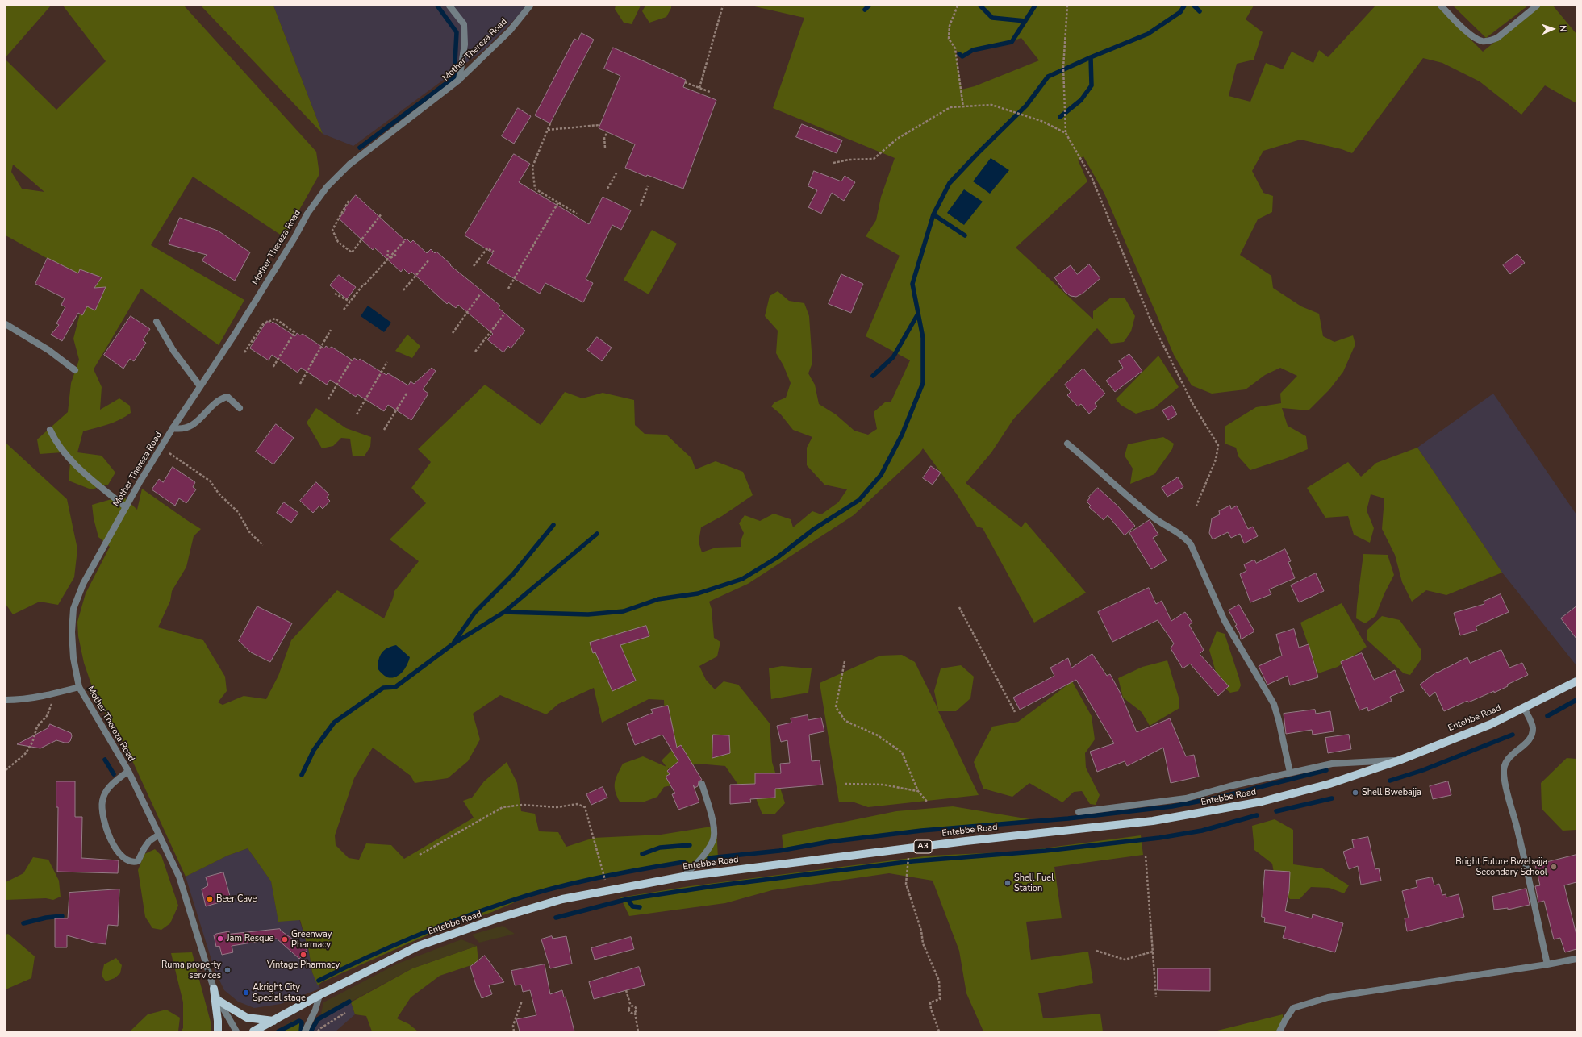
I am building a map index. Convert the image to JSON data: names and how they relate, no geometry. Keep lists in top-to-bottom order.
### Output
{
  "streets": {
    "main road": ["Entebbe Road", "A3"],
    "street": ["Mother Thereza Road"]
  },
  "crossings": [
    ["Entebbe Road", "A3"]
  ],
  "places": [
    "Shell Bwebajja",
    "Bright Future Bwebajja Secondary School",
    "Shell Fuel Station",
    "Beer Cave",
    "Jam Resque",
    "Greenway Pharmacy",
    "Vintage Pharmacy",
    "Ruma property services",
    "Akright City Special stage"
  ],
  "north": "right"
}
